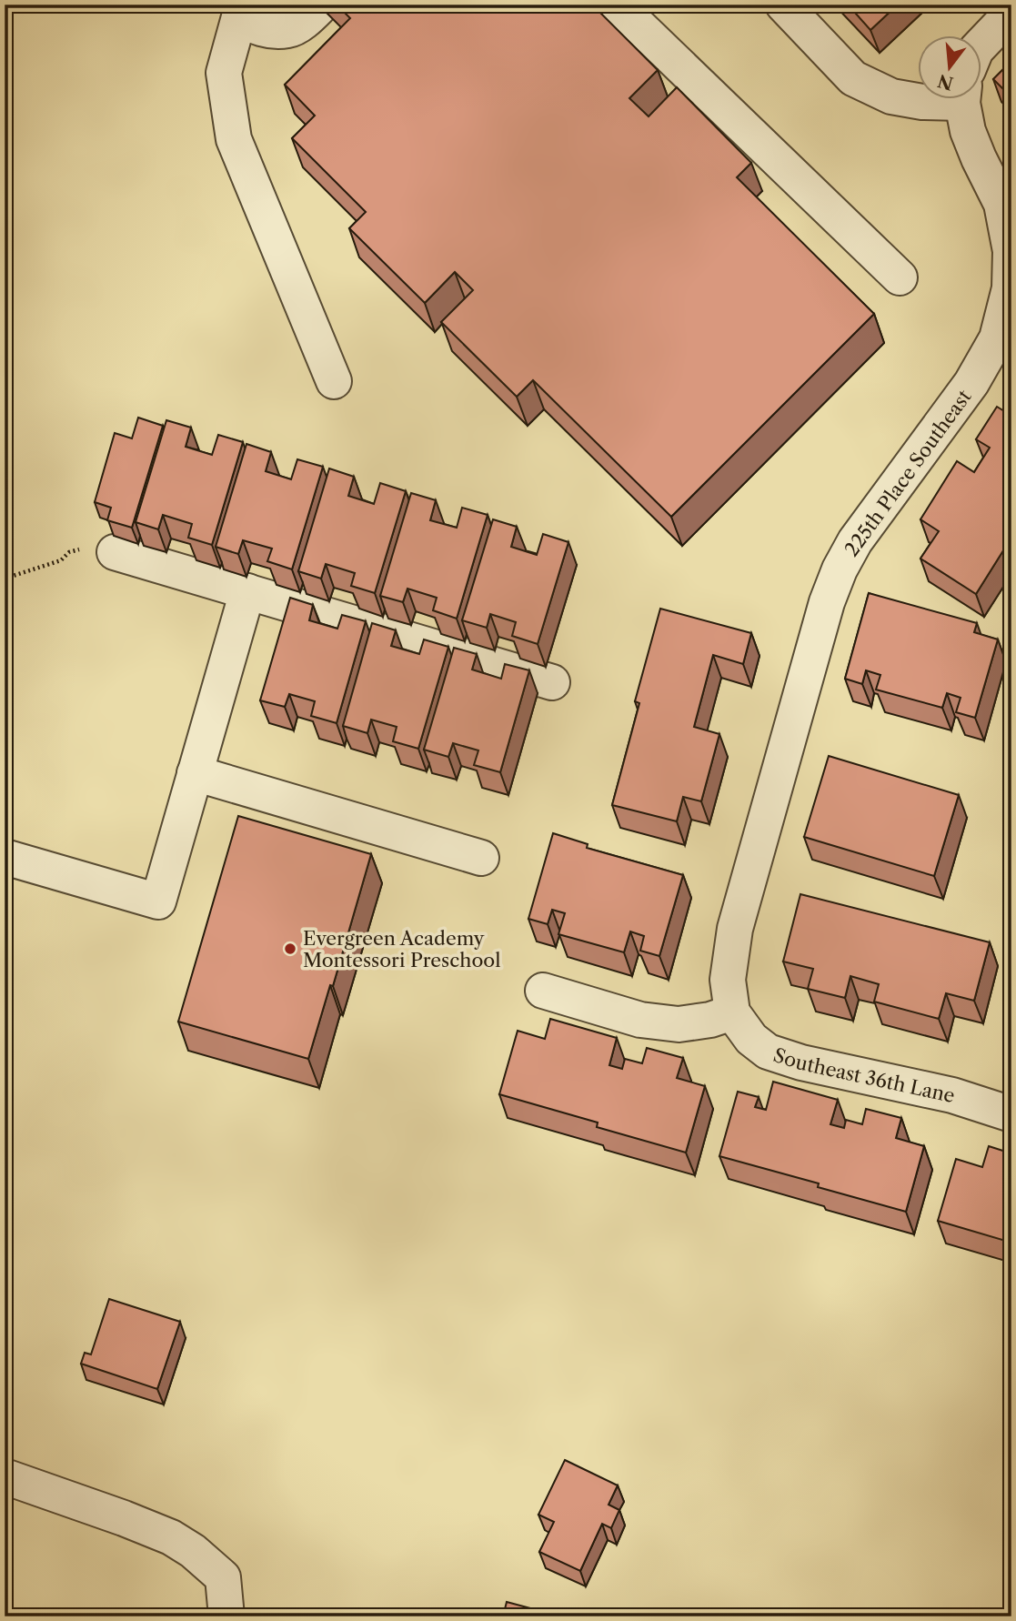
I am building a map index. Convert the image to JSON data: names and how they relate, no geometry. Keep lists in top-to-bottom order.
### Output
{
  "streets": {
    "street": ["225th Place Southeast", "Southeast 36th Lane"]
  },
  "crossings": [
    ["225th Place Southeast", "Southeast 36th Lane"]
  ],
  "places": ["Evergreen Academy Montessori Preschool"],
  "north": "bottom"
}
